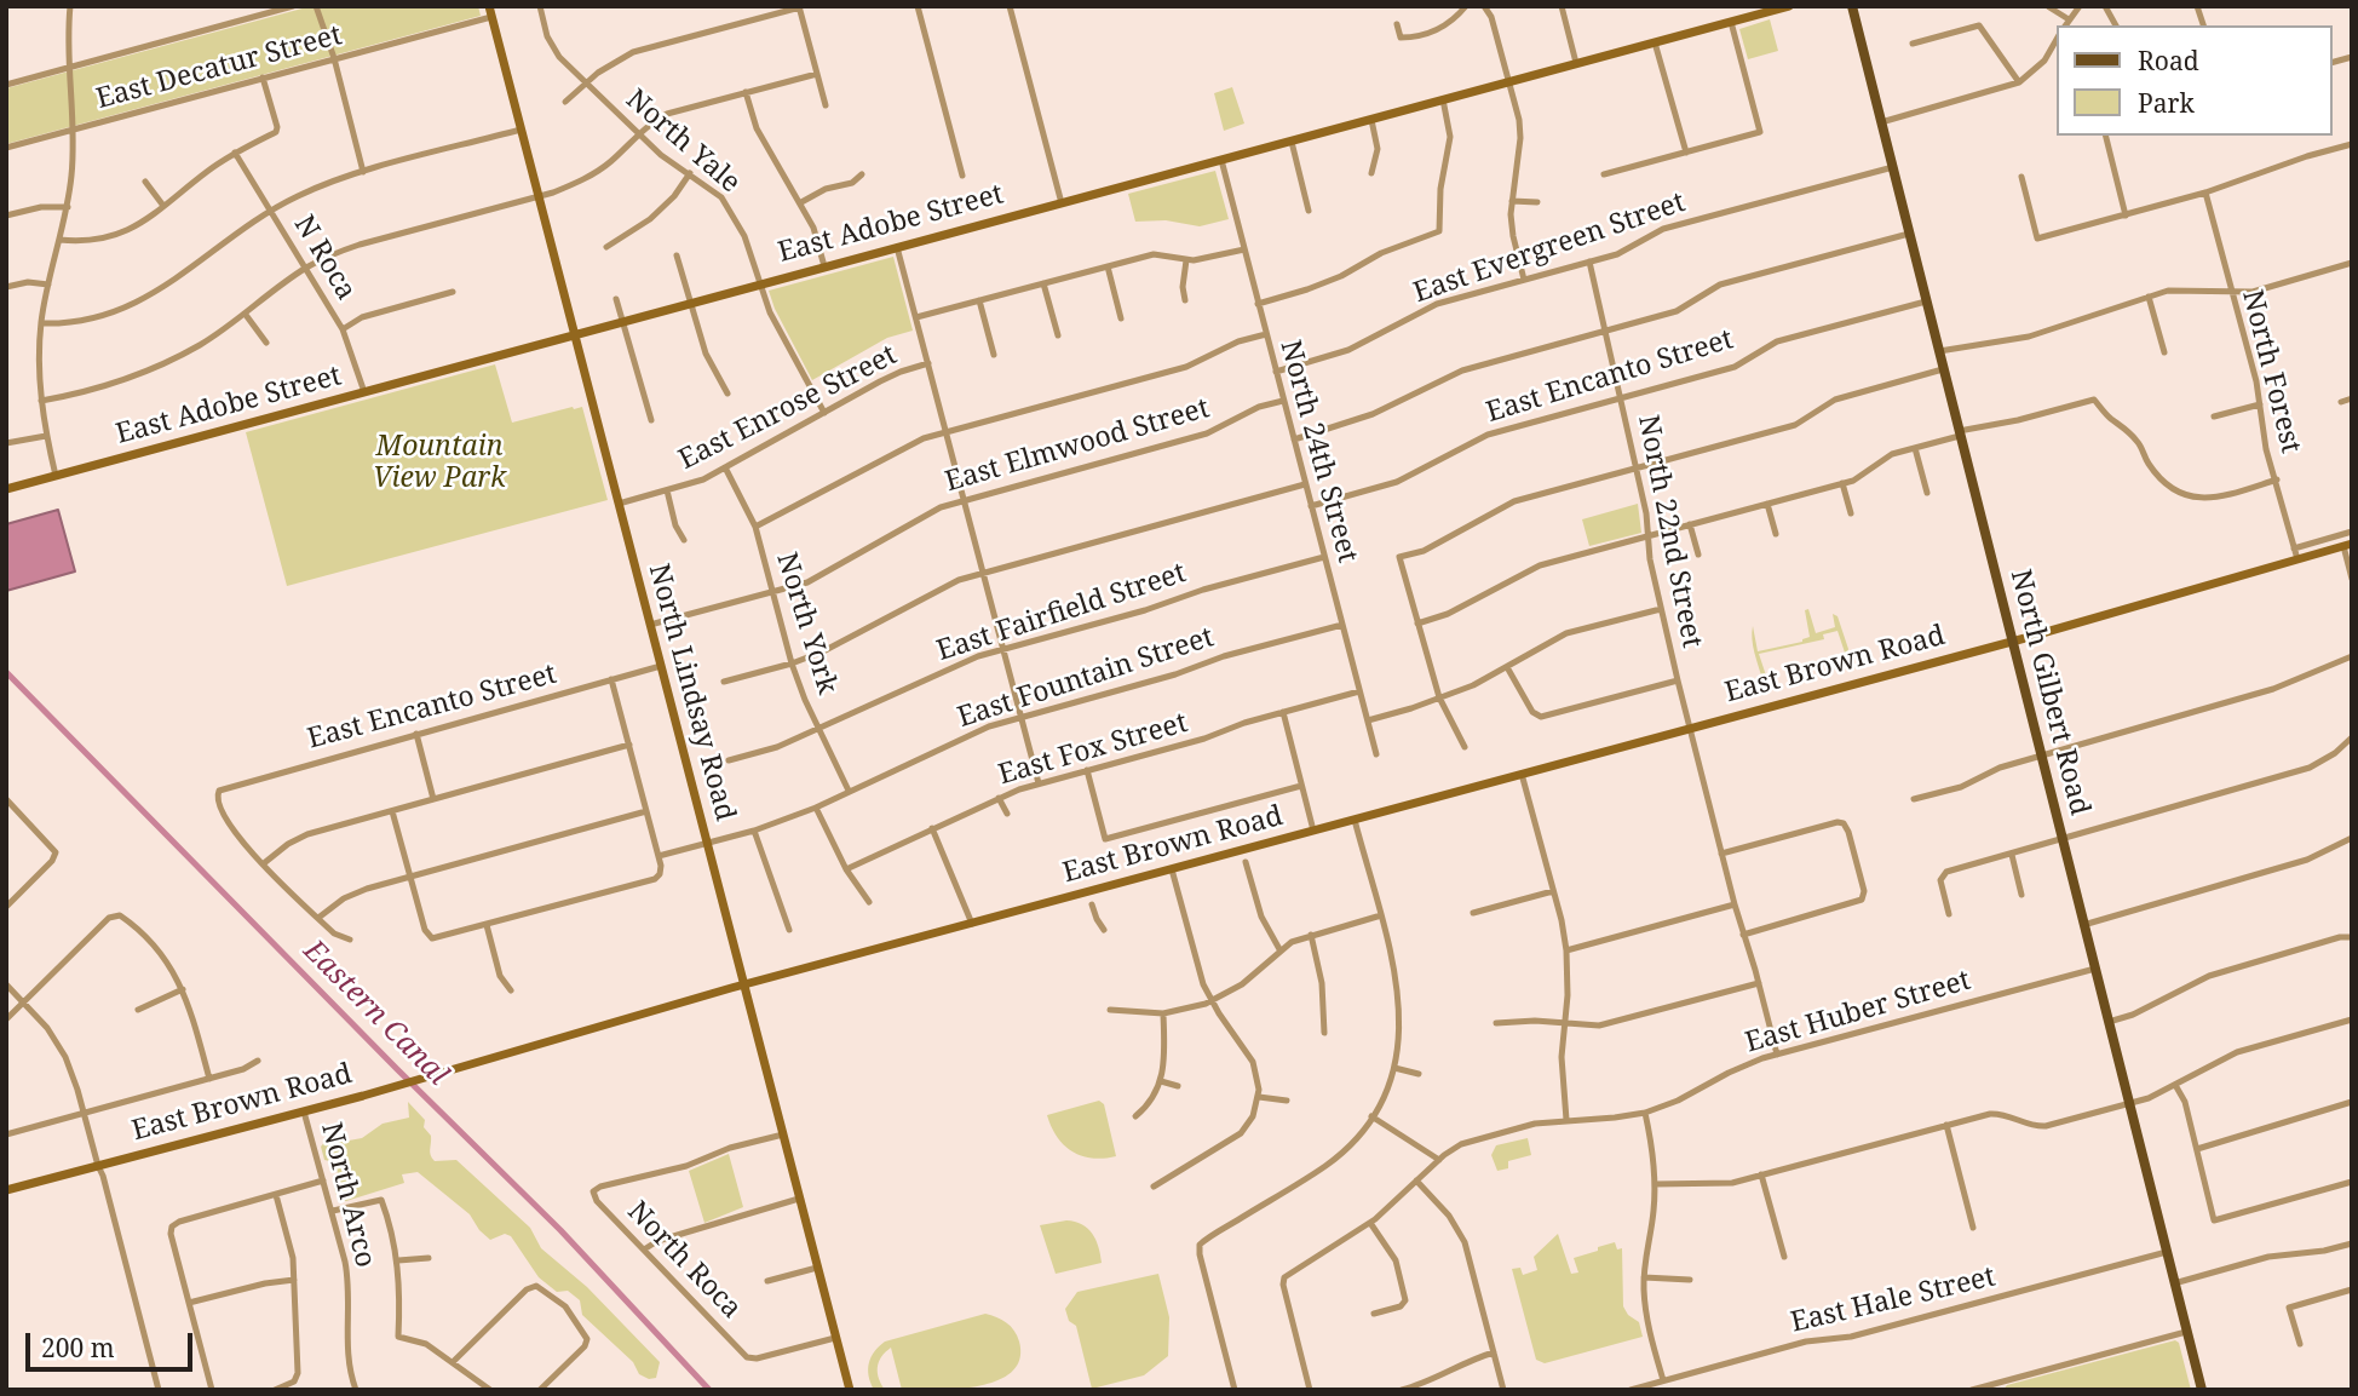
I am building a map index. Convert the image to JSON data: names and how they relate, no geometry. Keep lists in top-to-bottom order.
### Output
{
  "streets": {
    "main road": [
      "East Adobe Street",
      "East Brown Road",
      "North Lindsay Road",
      "North Gilbert Road"
    ],
    "street": [
      "East Decatur Street",
      "North Yale",
      "East Evergreen Street",
      "N Roca",
      "North Forest",
      "East Encanto Street",
      "East Enrose Street",
      "East Elmwood Street",
      "North 24th Street",
      "North 22nd Street",
      "East Fairfield Street",
      "North York",
      "East Fountain Street",
      "East Fox Street",
      "East Huber Street",
      "North Arco",
      "North Roca",
      "East Hale Street"
    ]
  },
  "crossings": [
    ["East Decatur Street", "North Lindsay Road"],
    ["North Yale", "East Adobe Street"],
    ["North Yale", "East Enrose Street"],
    ["East Adobe Street", "N Roca"],
    ["East Adobe Street", "North 24th Street"],
    ["East Adobe Street", "North Lindsay Road"],
    ["East Evergreen Street", "North 24th Street"],
    ["East Evergreen Street", "North 22nd Street"],
    ["East Evergreen Street", "North Gilbert Road"],
    ["North Forest", "East Brown Road"],
    ["East Encanto Street", "North 24th Street"],
    ["East Encanto Street", "North 22nd Street"],
    ["East Encanto Street", "North Lindsay Road"],
    ["East Encanto Street", "North Gilbert Road"],
    ["East Enrose Street", "North 24th Street"],
    ["East Enrose Street", "North York"],
    ["East Enrose Street", "North Lindsay Road"],
    ["East Elmwood Street", "North 24th Street"],
    ["East Elmwood Street", "North York"],
    ["East Elmwood Street", "North Lindsay Road"],
    ["North 24th Street", "East Fairfield Street"],
    ["North 24th Street", "East Fountain Street"],
    ["North 24th Street", "East Fox Street"],
    ["North 22nd Street", "East Brown Road"],
    ["North 22nd Street", "East Huber Street"],
    ["East Fairfield Street", "North York"],
    ["North York", "East Fountain Street"],
    ["East Brown Road", "North Lindsay Road"],
    ["East Brown Road", "North Gilbert Road"],
    ["East Brown Road", "North Arco"],
    ["East Fountain Street", "North Lindsay Road"],
    ["North Lindsay Road", "North Roca"],
    ["North Gilbert Road", "East Huber Street"],
    ["North Gilbert Road", "East Hale Street"]
  ],
  "water": ["Eastern Canal"],
  "parks": ["Mountain View Park"],
  "legend": ["Road", "Park"],
  "scale_bar": "200 m"
}
